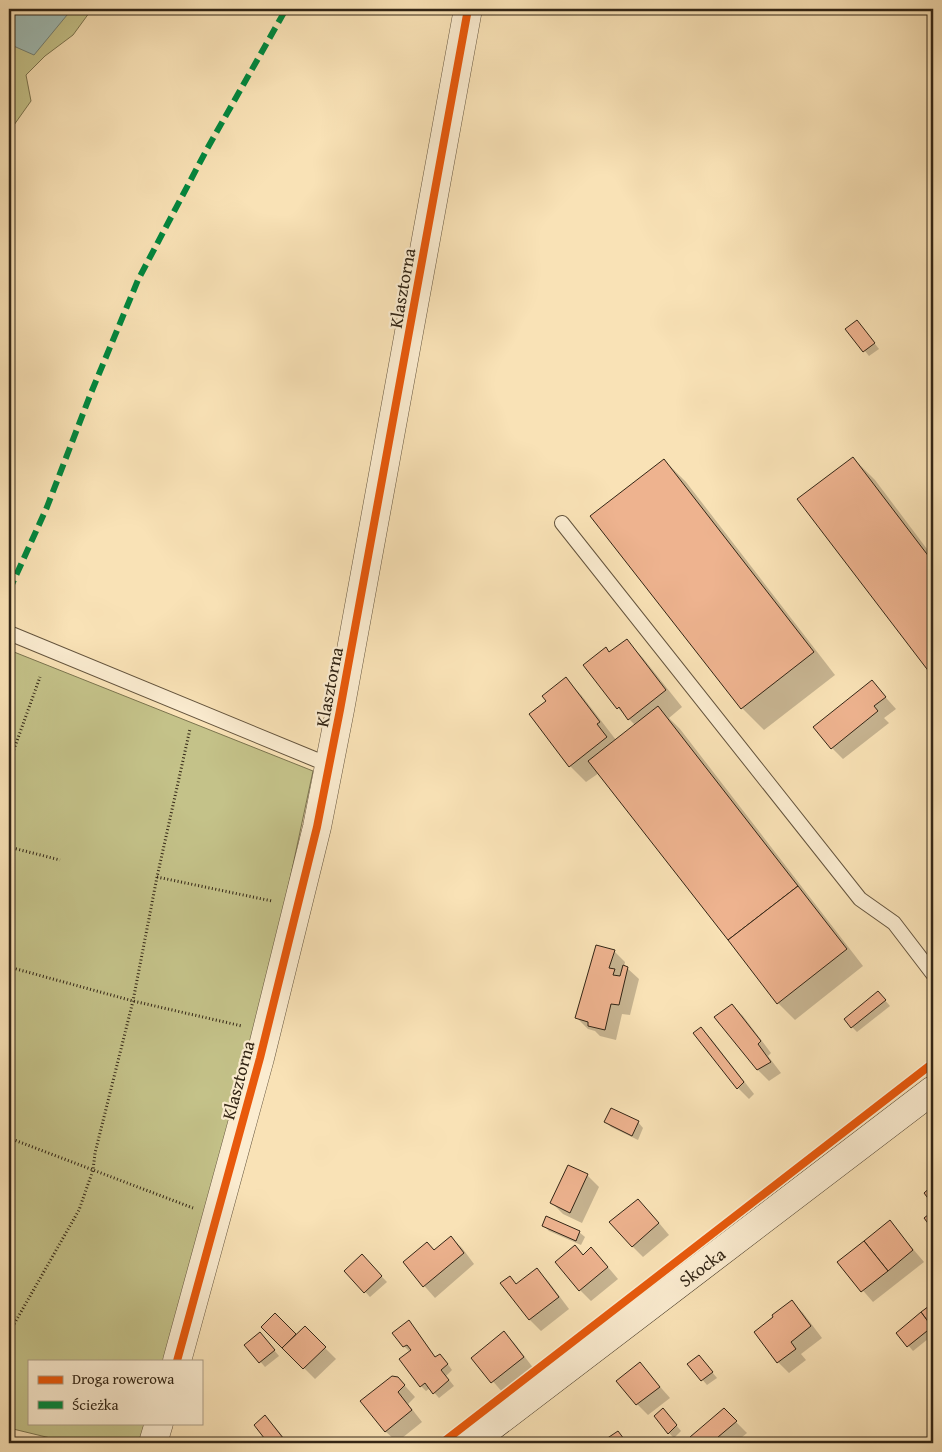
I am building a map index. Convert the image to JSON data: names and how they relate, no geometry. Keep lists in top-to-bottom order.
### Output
{
  "streets": {
    "street": ["Klasztorna", "Skocka"]
  },
  "legend": ["Droga rowerowa", "Ścieżka"]
}
